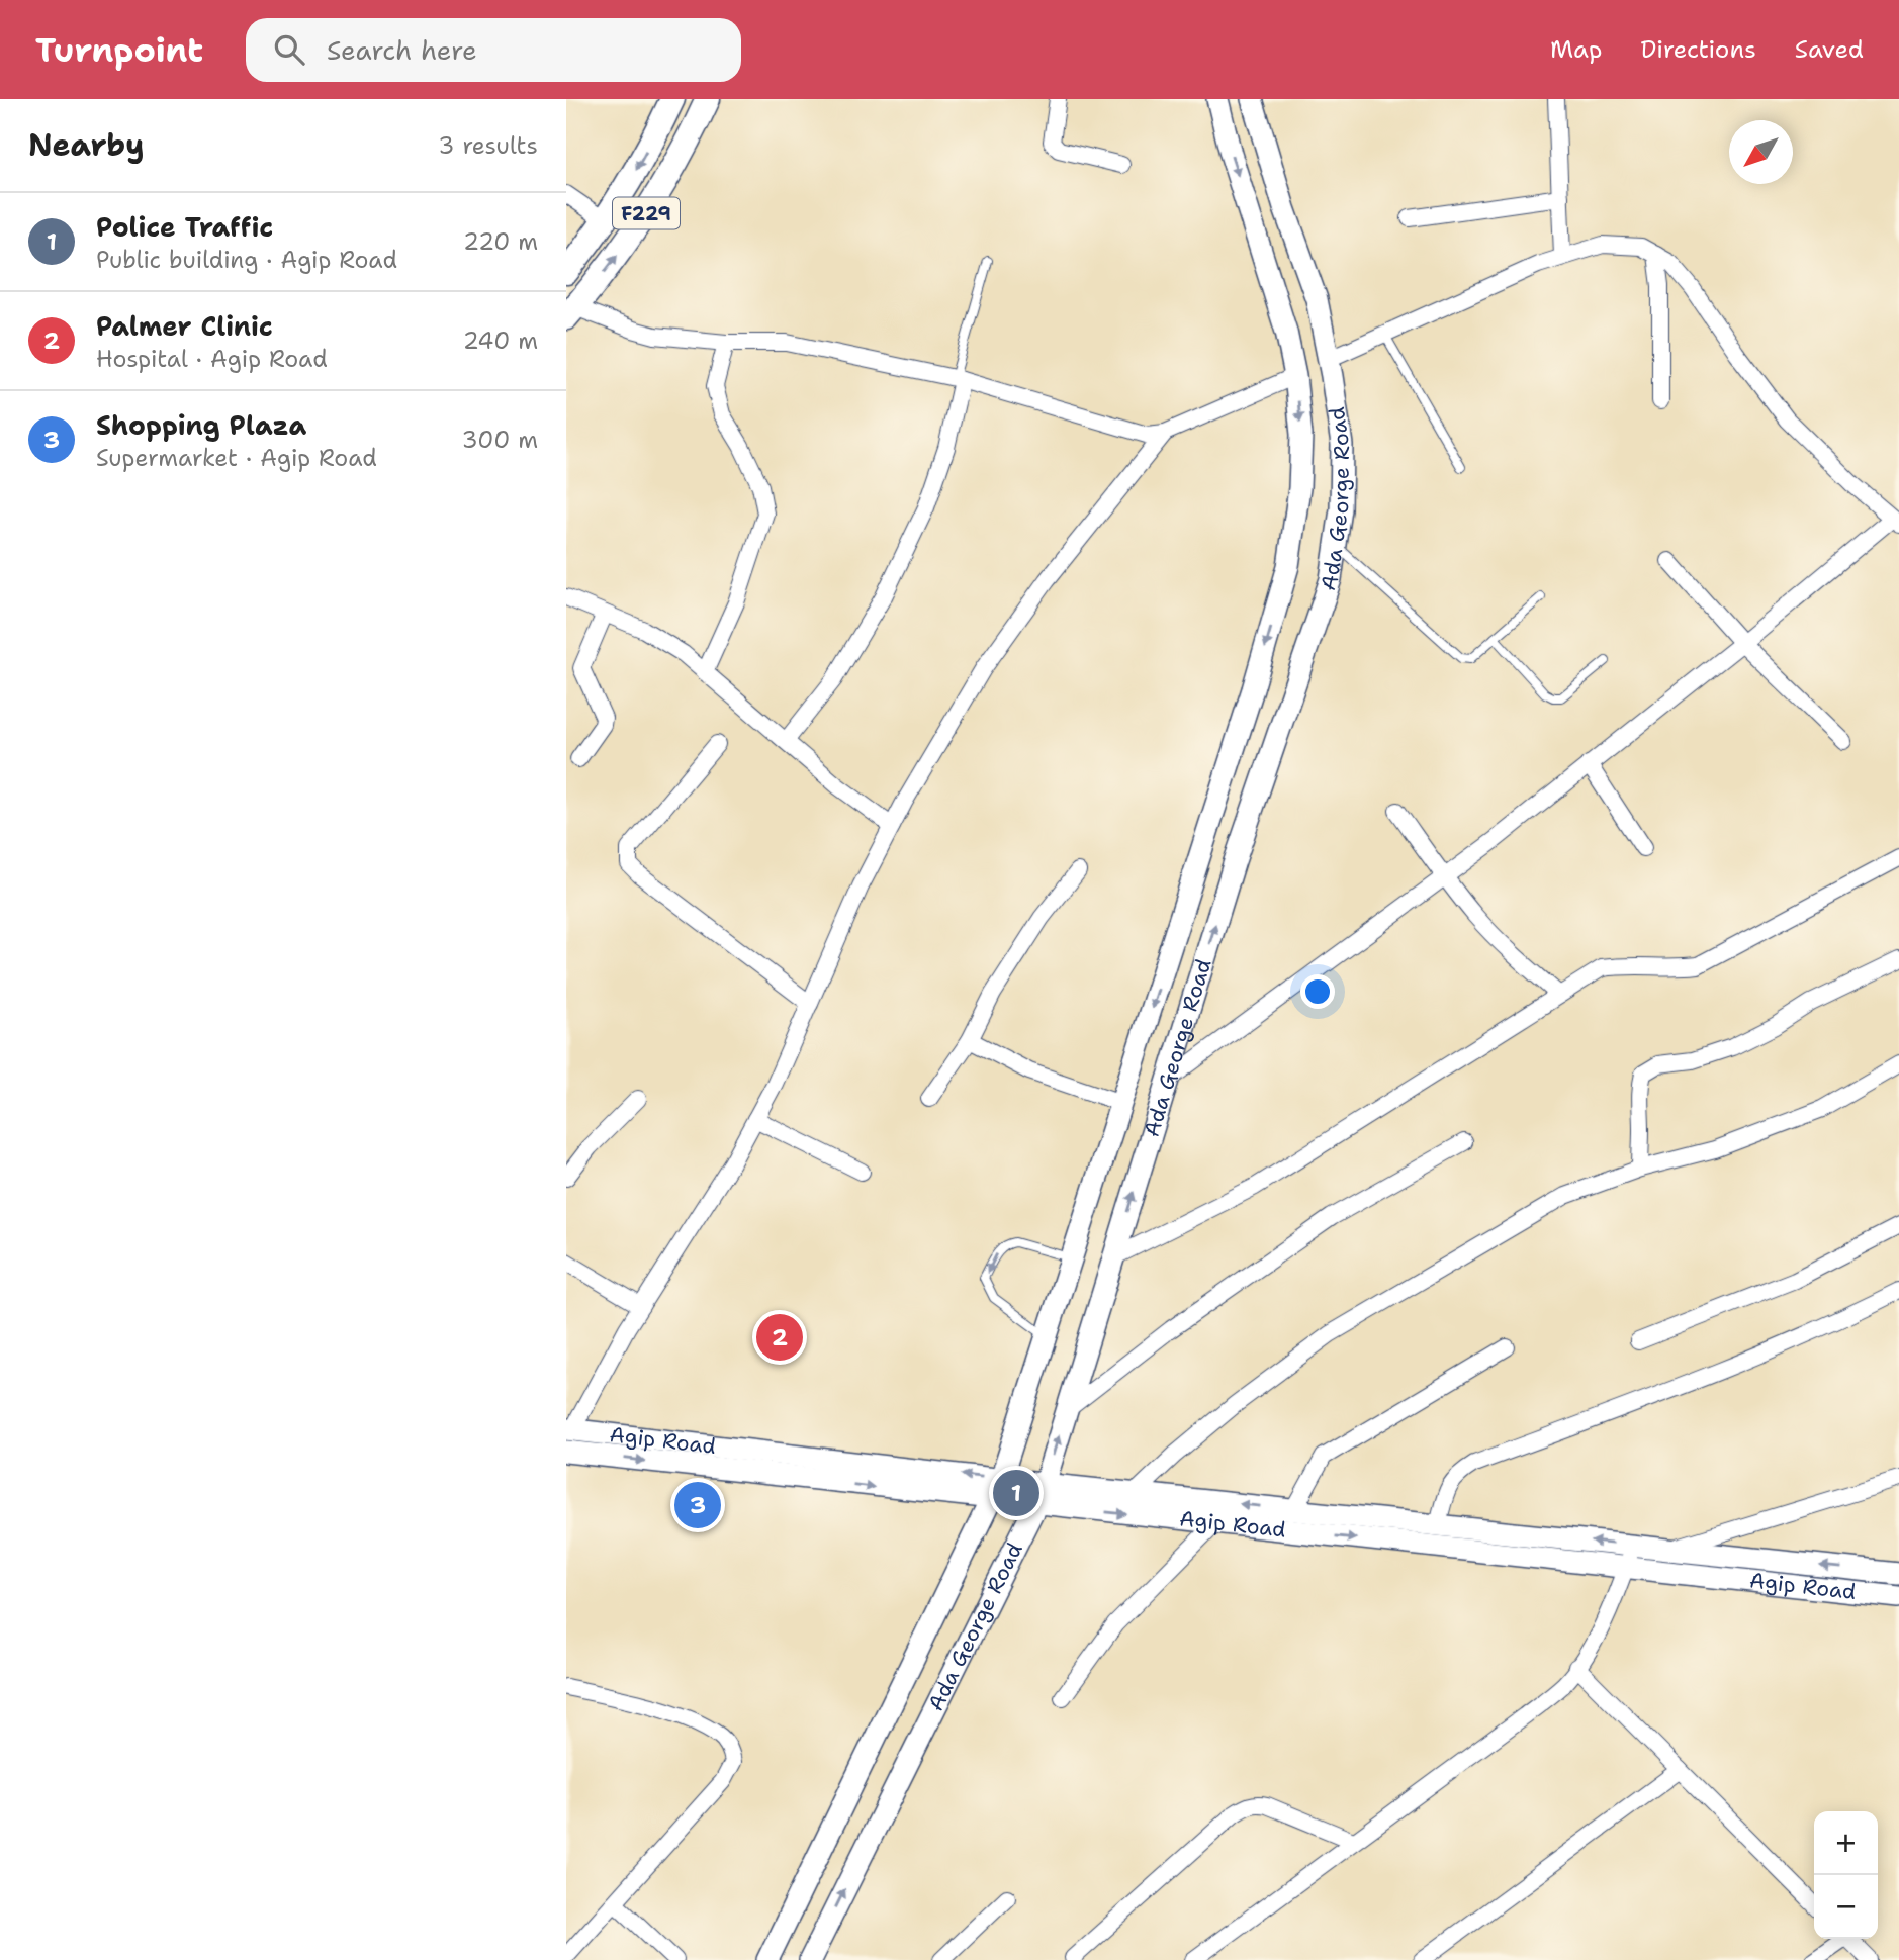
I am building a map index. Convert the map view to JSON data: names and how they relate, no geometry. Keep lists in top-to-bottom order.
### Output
{
  "streets": {
    "main road": ["F229", "Ada George Road", "Agip Road"]
  },
  "crossings": [
    ["Ada George Road", "Agip Road"]
  ],
  "north": "bottom left",
  "page": {
    "header": "Turnpoint",
    "search": "Search here",
    "nav": ["Map", "Directions", "Saved"],
    "heading": ["Nearby", "3 results"],
    "list": [
      {
        "mark": "1",
        "name": "Police Traffic",
        "note": "Public building · Agip Road",
        "value": "220 m"
      },
      {
        "mark": "2",
        "name": "Palmer Clinic",
        "note": "Hospital · Agip Road",
        "value": "240 m"
      },
      {
        "mark": "3",
        "name": "Shopping Plaza",
        "note": "Supermarket · Agip Road",
        "value": "300 m"
      }
    ],
    "pins": ["2", "1", "3"],
    "map_buttons": ["+", "−"]
  }
}
